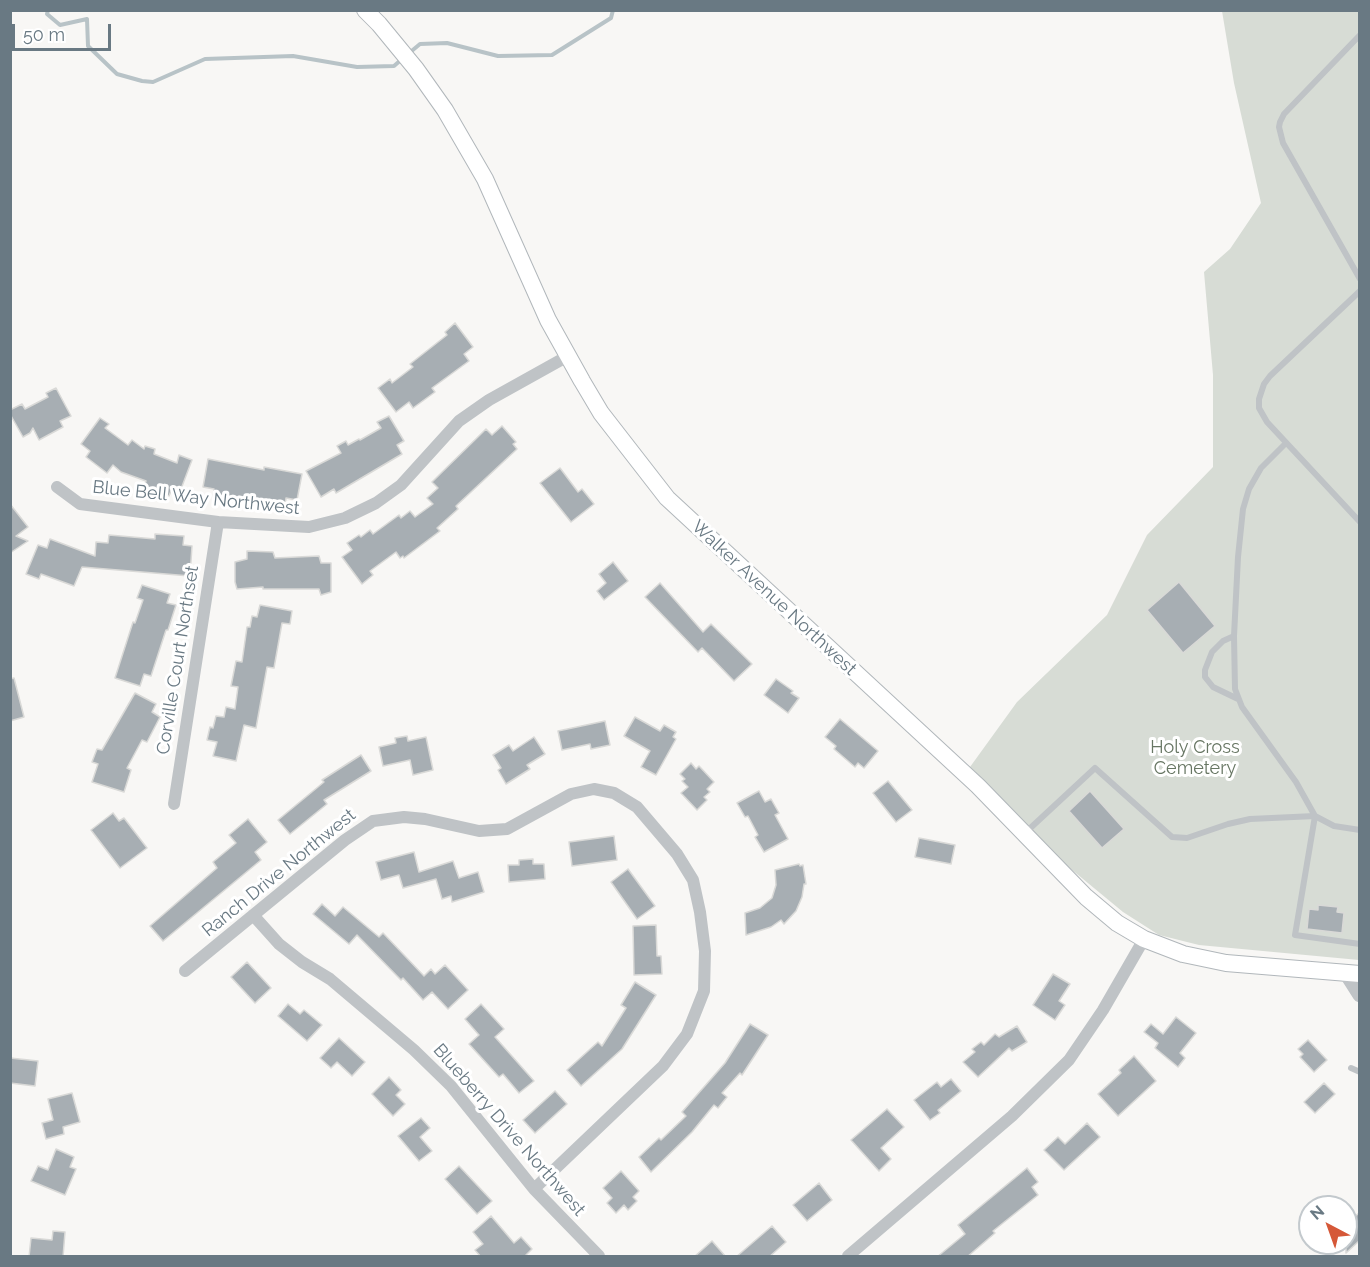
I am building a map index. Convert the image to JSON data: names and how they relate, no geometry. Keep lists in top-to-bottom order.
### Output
{
  "streets": {
    "main road": ["Walker Avenue Northwest"],
    "street": [
      "Blue Bell Way Northwest",
      "Corville Court Northset",
      "Ranch Drive Northwest",
      "Blueberry Drive Northwest"
    ]
  },
  "crossings": [
    ["Blue Bell Way Northwest", "Walker Avenue Northwest"],
    ["Blue Bell Way Northwest", "Corville Court Northset"],
    ["Ranch Drive Northwest", "Blueberry Drive Northwest"]
  ],
  "parks": ["Holy Cross Cemetery"],
  "scale_bar": "50 m",
  "north": "top left"
}
